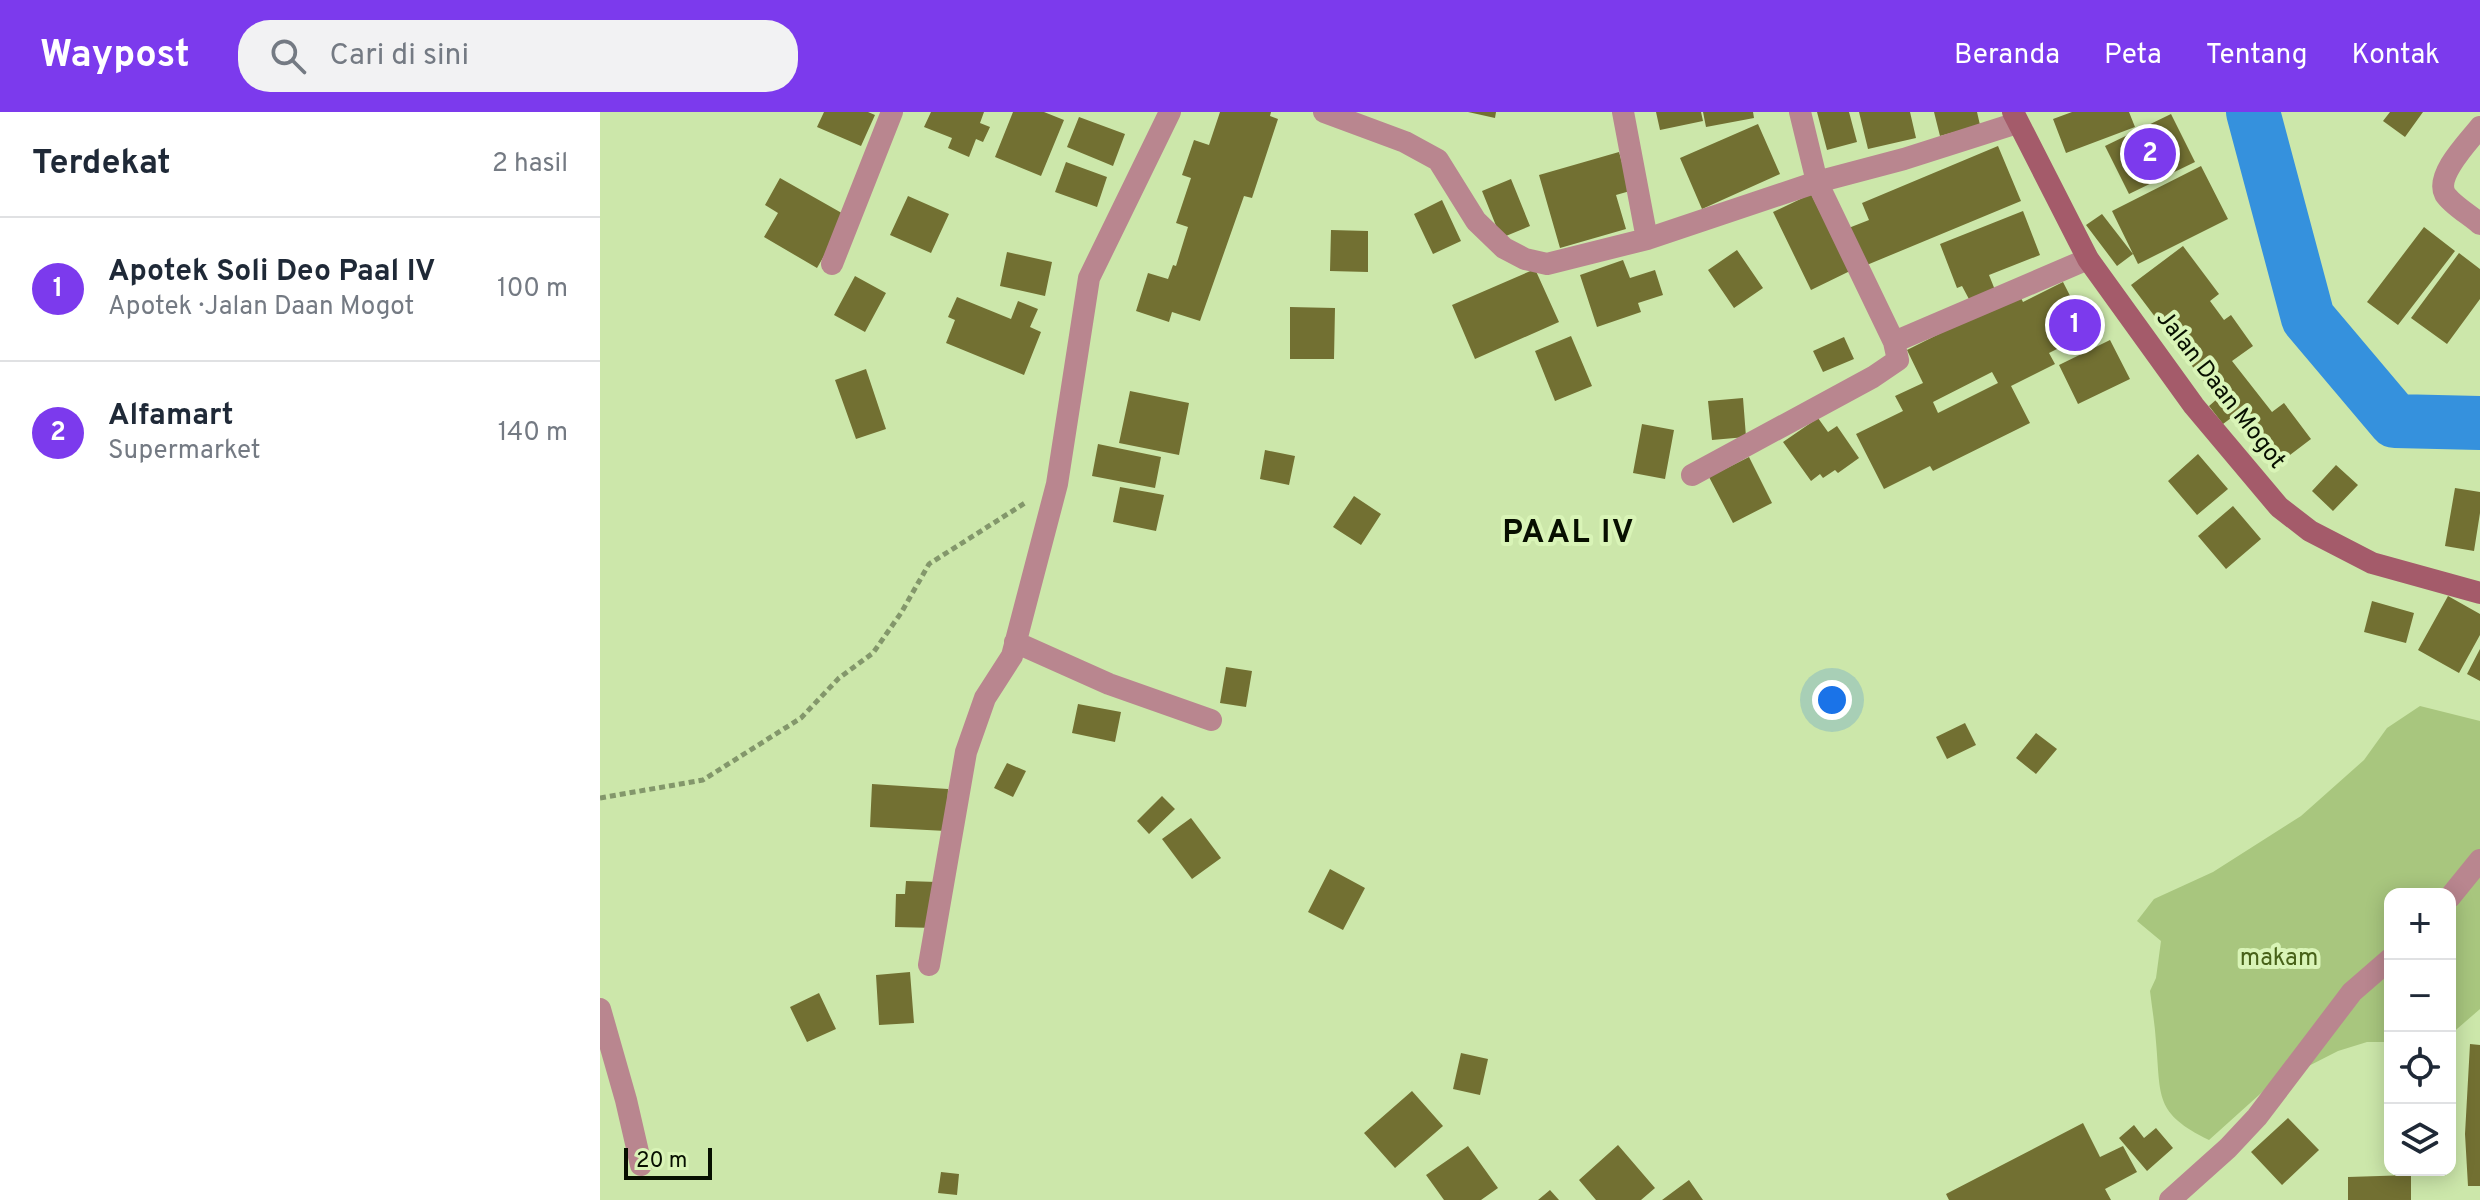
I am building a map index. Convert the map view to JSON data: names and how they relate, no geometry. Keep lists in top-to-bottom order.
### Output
{
  "streets": {
    "main road": ["Jalan Daan Mogot"]
  },
  "districts": ["PAAL IV"],
  "parks": ["makam"],
  "scale_bar": "20 m",
  "page": {
    "header": "Waypost",
    "search": "Cari di sini",
    "nav": [
      "Beranda",
      "Peta",
      "Tentang",
      "Kontak"
    ],
    "heading": ["Terdekat", "2 hasil"],
    "pins": ["2", "1"],
    "list": [
      {
        "mark": "1",
        "name": "Apotek Soli Deo Paal IV",
        "note": "Apotek · Jalan Daan Mogot",
        "value": "100 m"
      },
      {
        "mark": "2",
        "name": "Alfamart",
        "note": "Supermarket",
        "value": "140 m"
      }
    ],
    "map_buttons": ["+", "−"],
    "scale": "20 m"
  }
}
